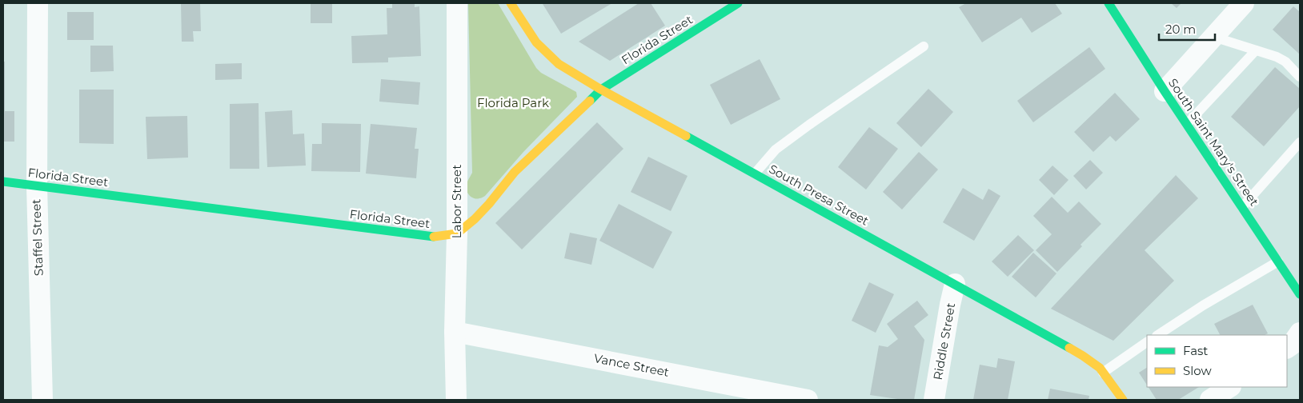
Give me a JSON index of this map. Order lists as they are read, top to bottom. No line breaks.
{"streets":{"main road":["Florida Street","South Saint Mary's Street","South Presa Street"],"street":["Labor Street","Staffel Street","Riddle Street","Vance Street"]},"crossings":[["Florida Street","South Presa Street"],["Florida Street","Labor Street"],["Florida Street","Staffel Street"],["South Presa Street","Riddle Street"],["Labor Street","Vance Street"]],"parks":["Florida Park"],"legend":["Fast","Slow"],"scale_bar":"20 m"}
